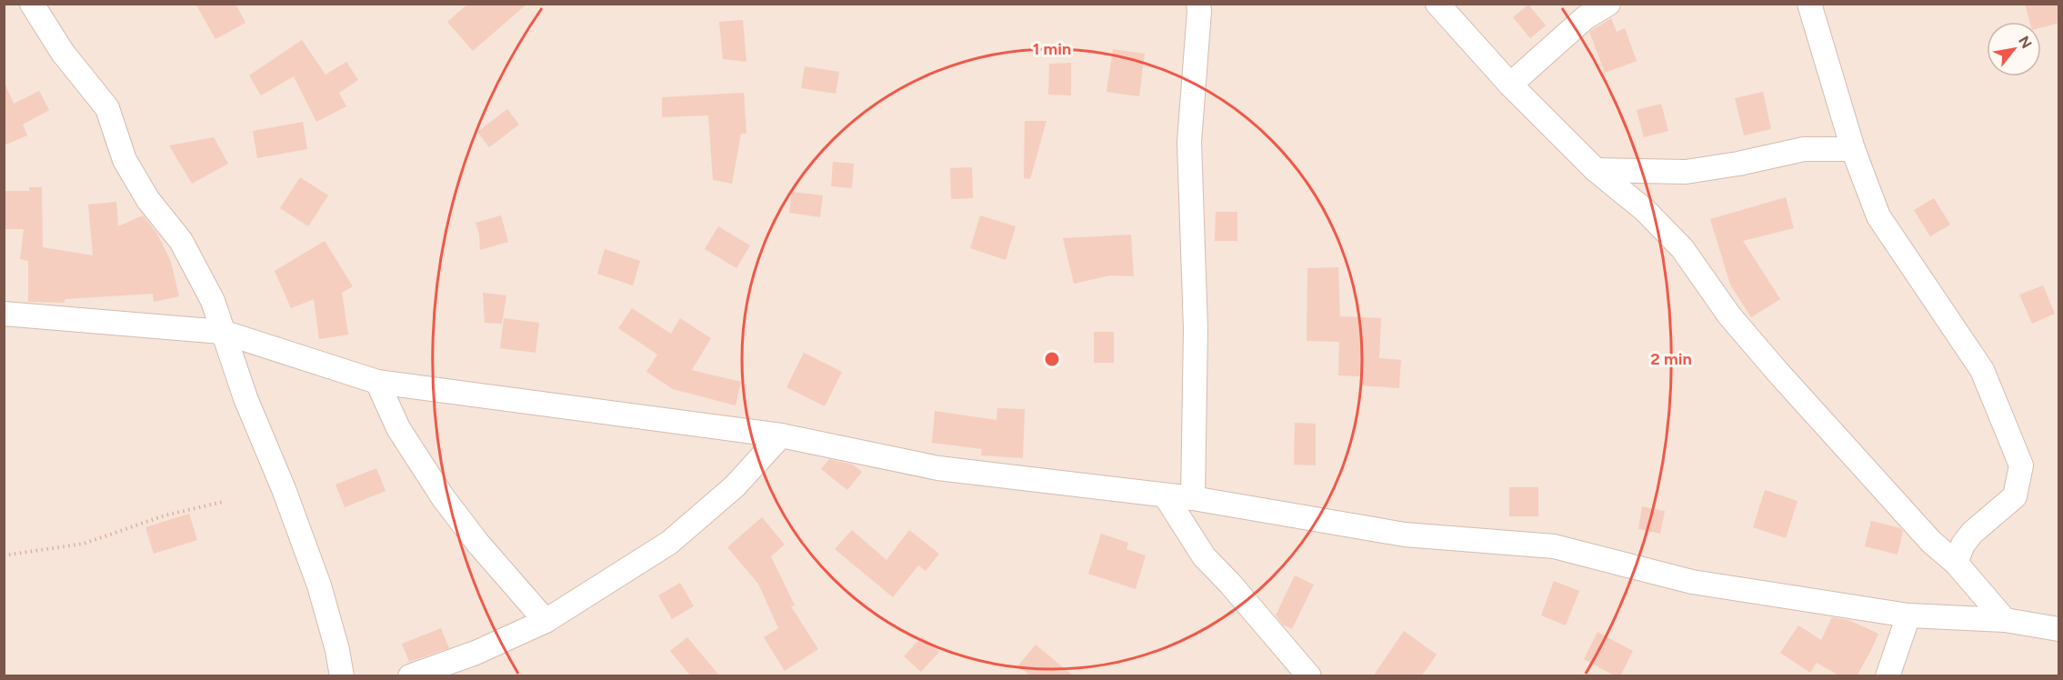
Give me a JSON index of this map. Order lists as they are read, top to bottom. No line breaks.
{"north":"top right","rings":["1 min","2 min"]}
